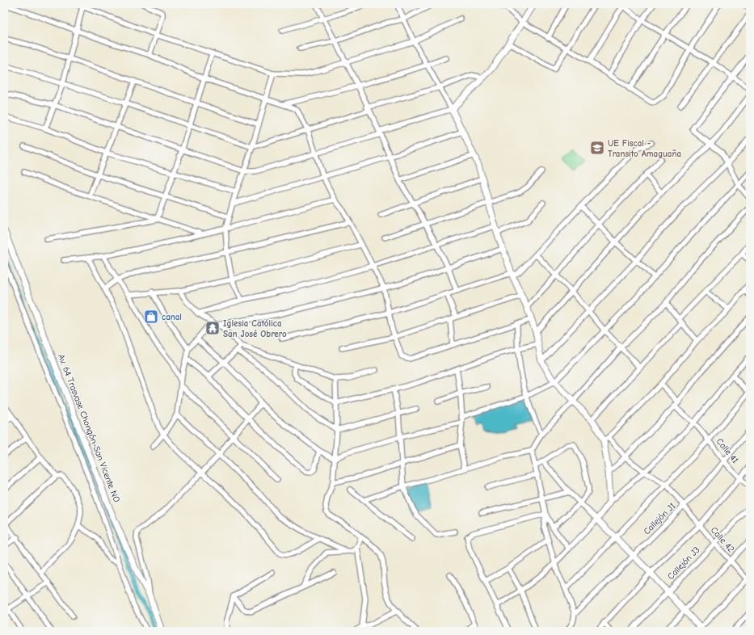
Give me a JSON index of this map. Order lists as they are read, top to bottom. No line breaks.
{"streets":{"street":["Av. 64 Trasvase Chongón-San Vicente NO","Calle 41","Callejón J1","Calle 42","Callejón J3"]},"crossings":[["Calle 41","Callejón J1"],["Callejón J1","Calle 42"],["Calle 42","Callejón J3"]],"places":{"school or university":["UE Fiscal - Transito Amaguaña"],"shop":["canal"],"temple":["Iglesia Católica San José Obrero"]}}
